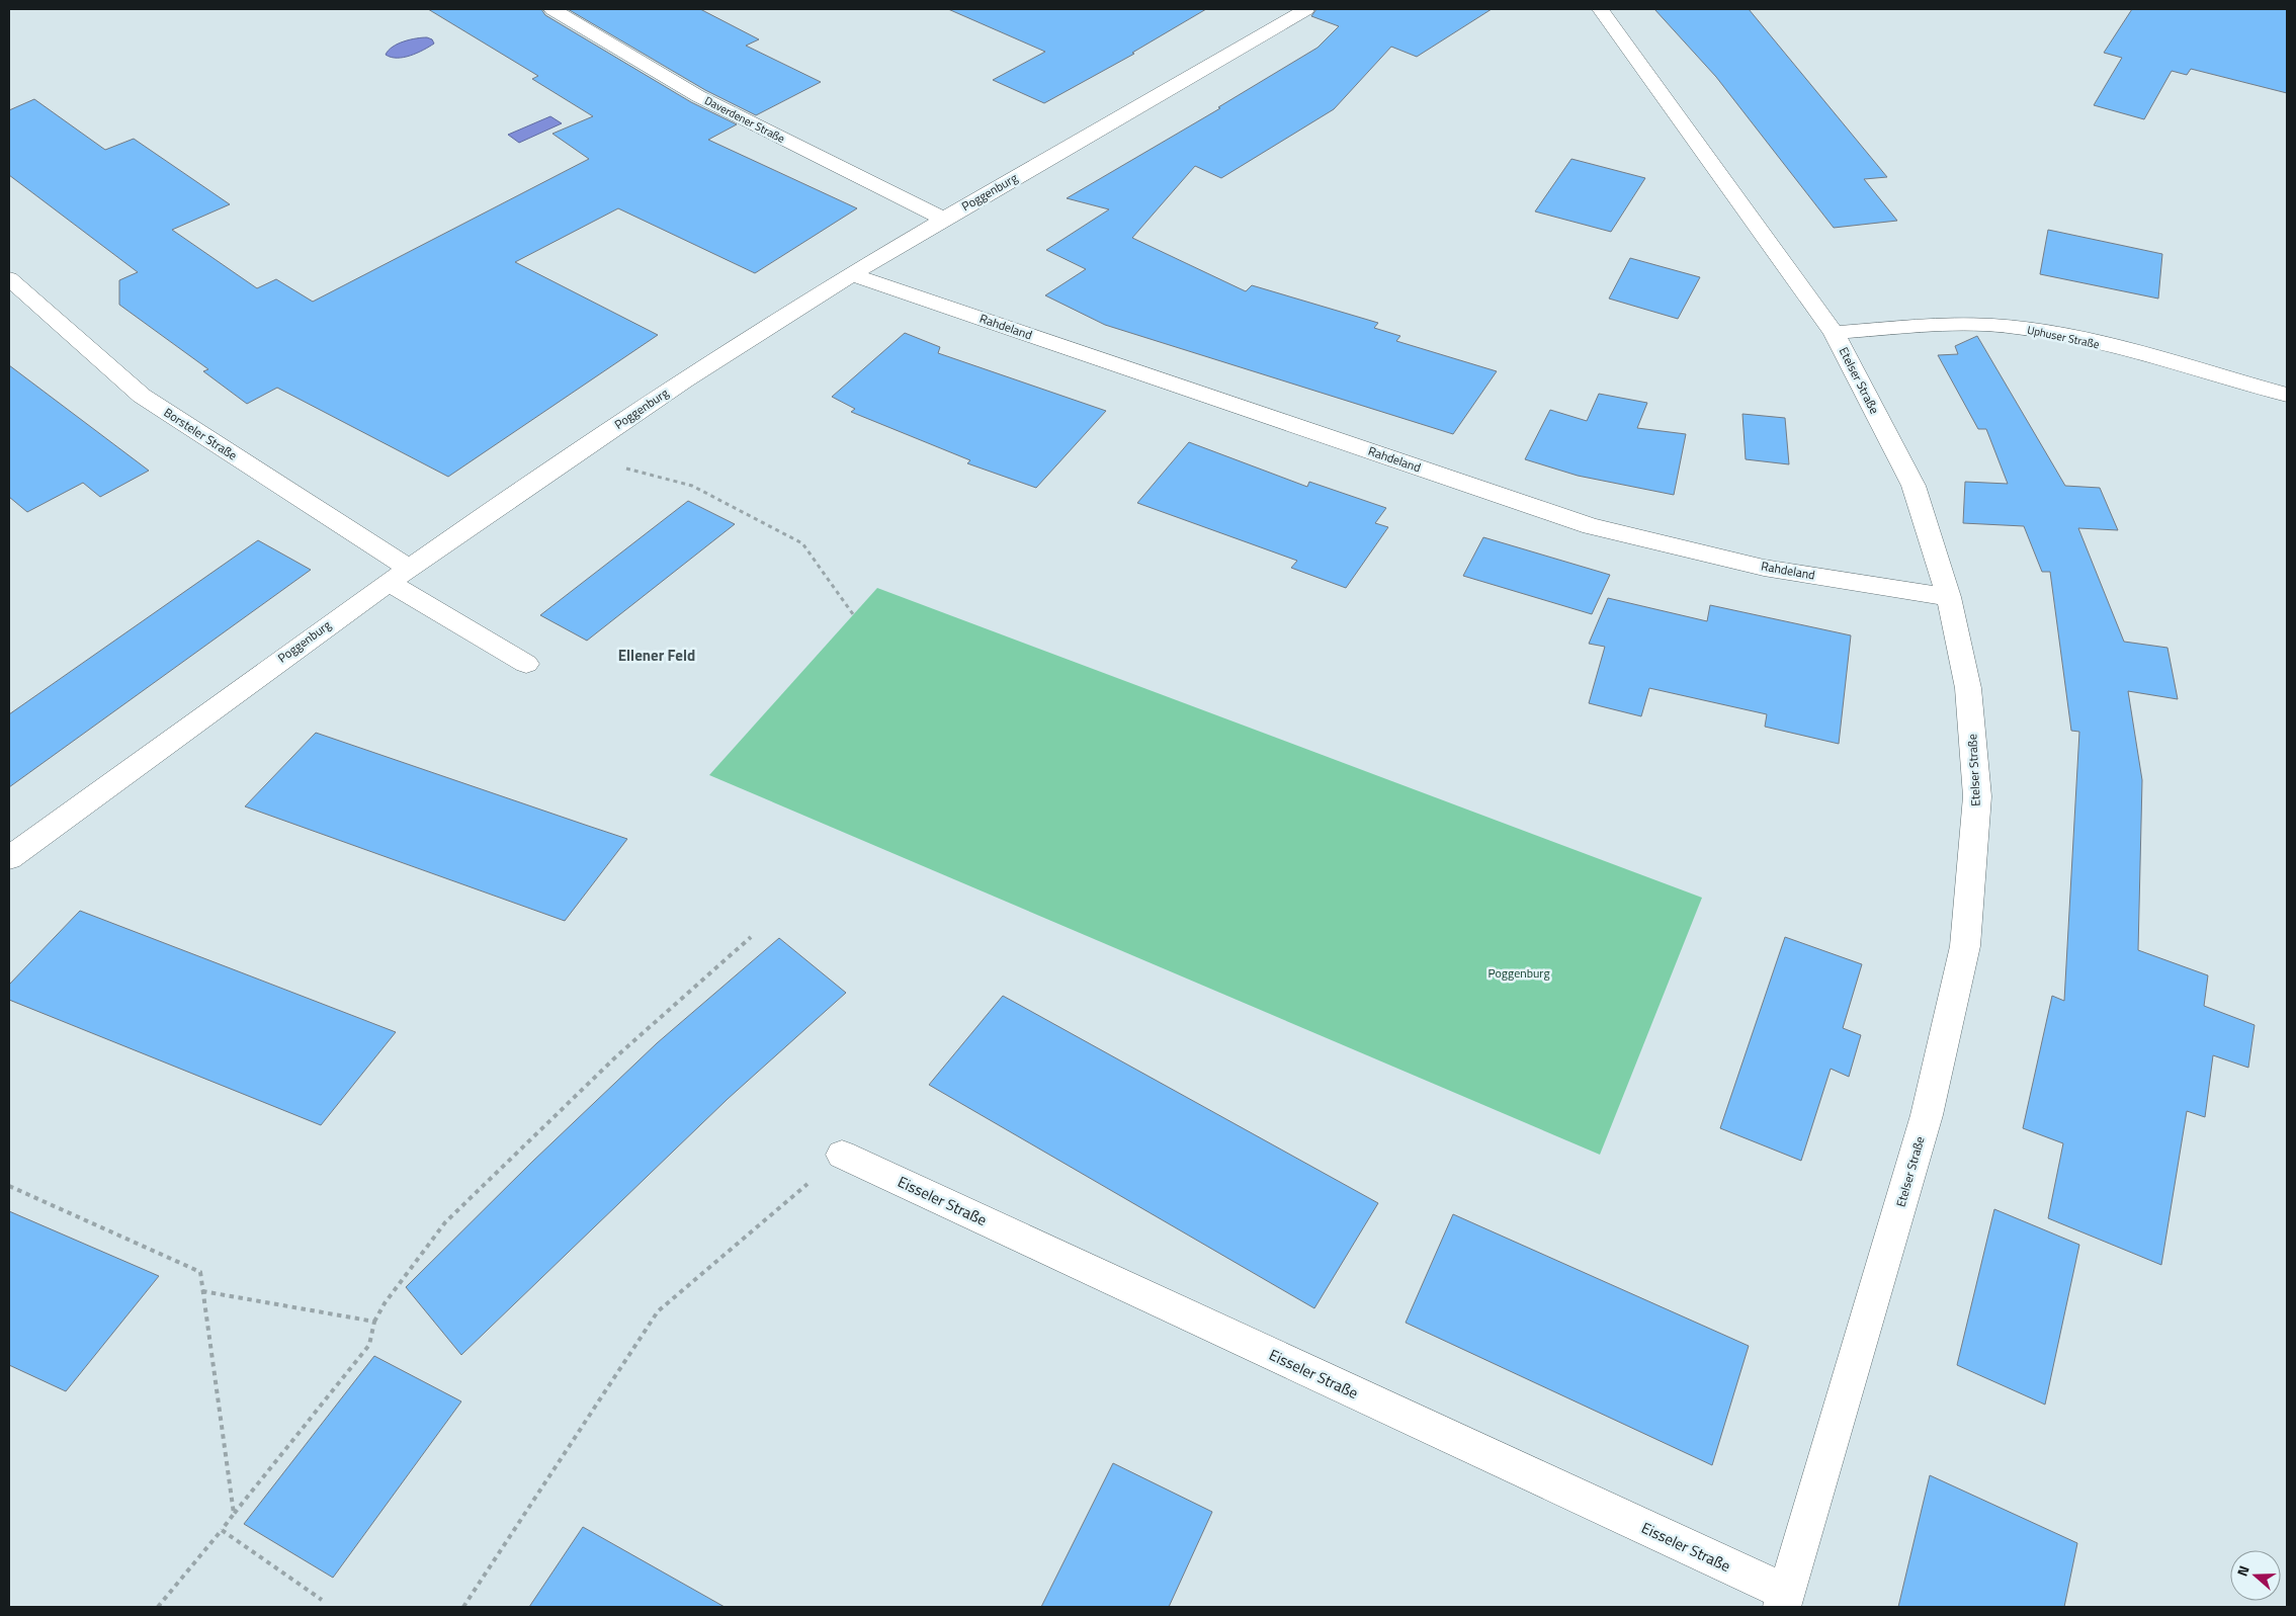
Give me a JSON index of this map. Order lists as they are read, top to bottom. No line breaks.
{"streets":{"street":["Daverdener Straße","Poggenburg","Rahdeland","Uphuser Straße","Etelser Straße","Borsteler Straße","Eisseler Straße"]},"crossings":[["Daverdener Straße","Poggenburg"],["Poggenburg","Rahdeland"],["Poggenburg","Borsteler Straße"],["Rahdeland","Etelser Straße"],["Uphuser Straße","Etelser Straße"],["Etelser Straße","Eisseler Straße"]],"districts":["Ellener Feld"],"parks":["Poggenburg"],"north":"left"}
